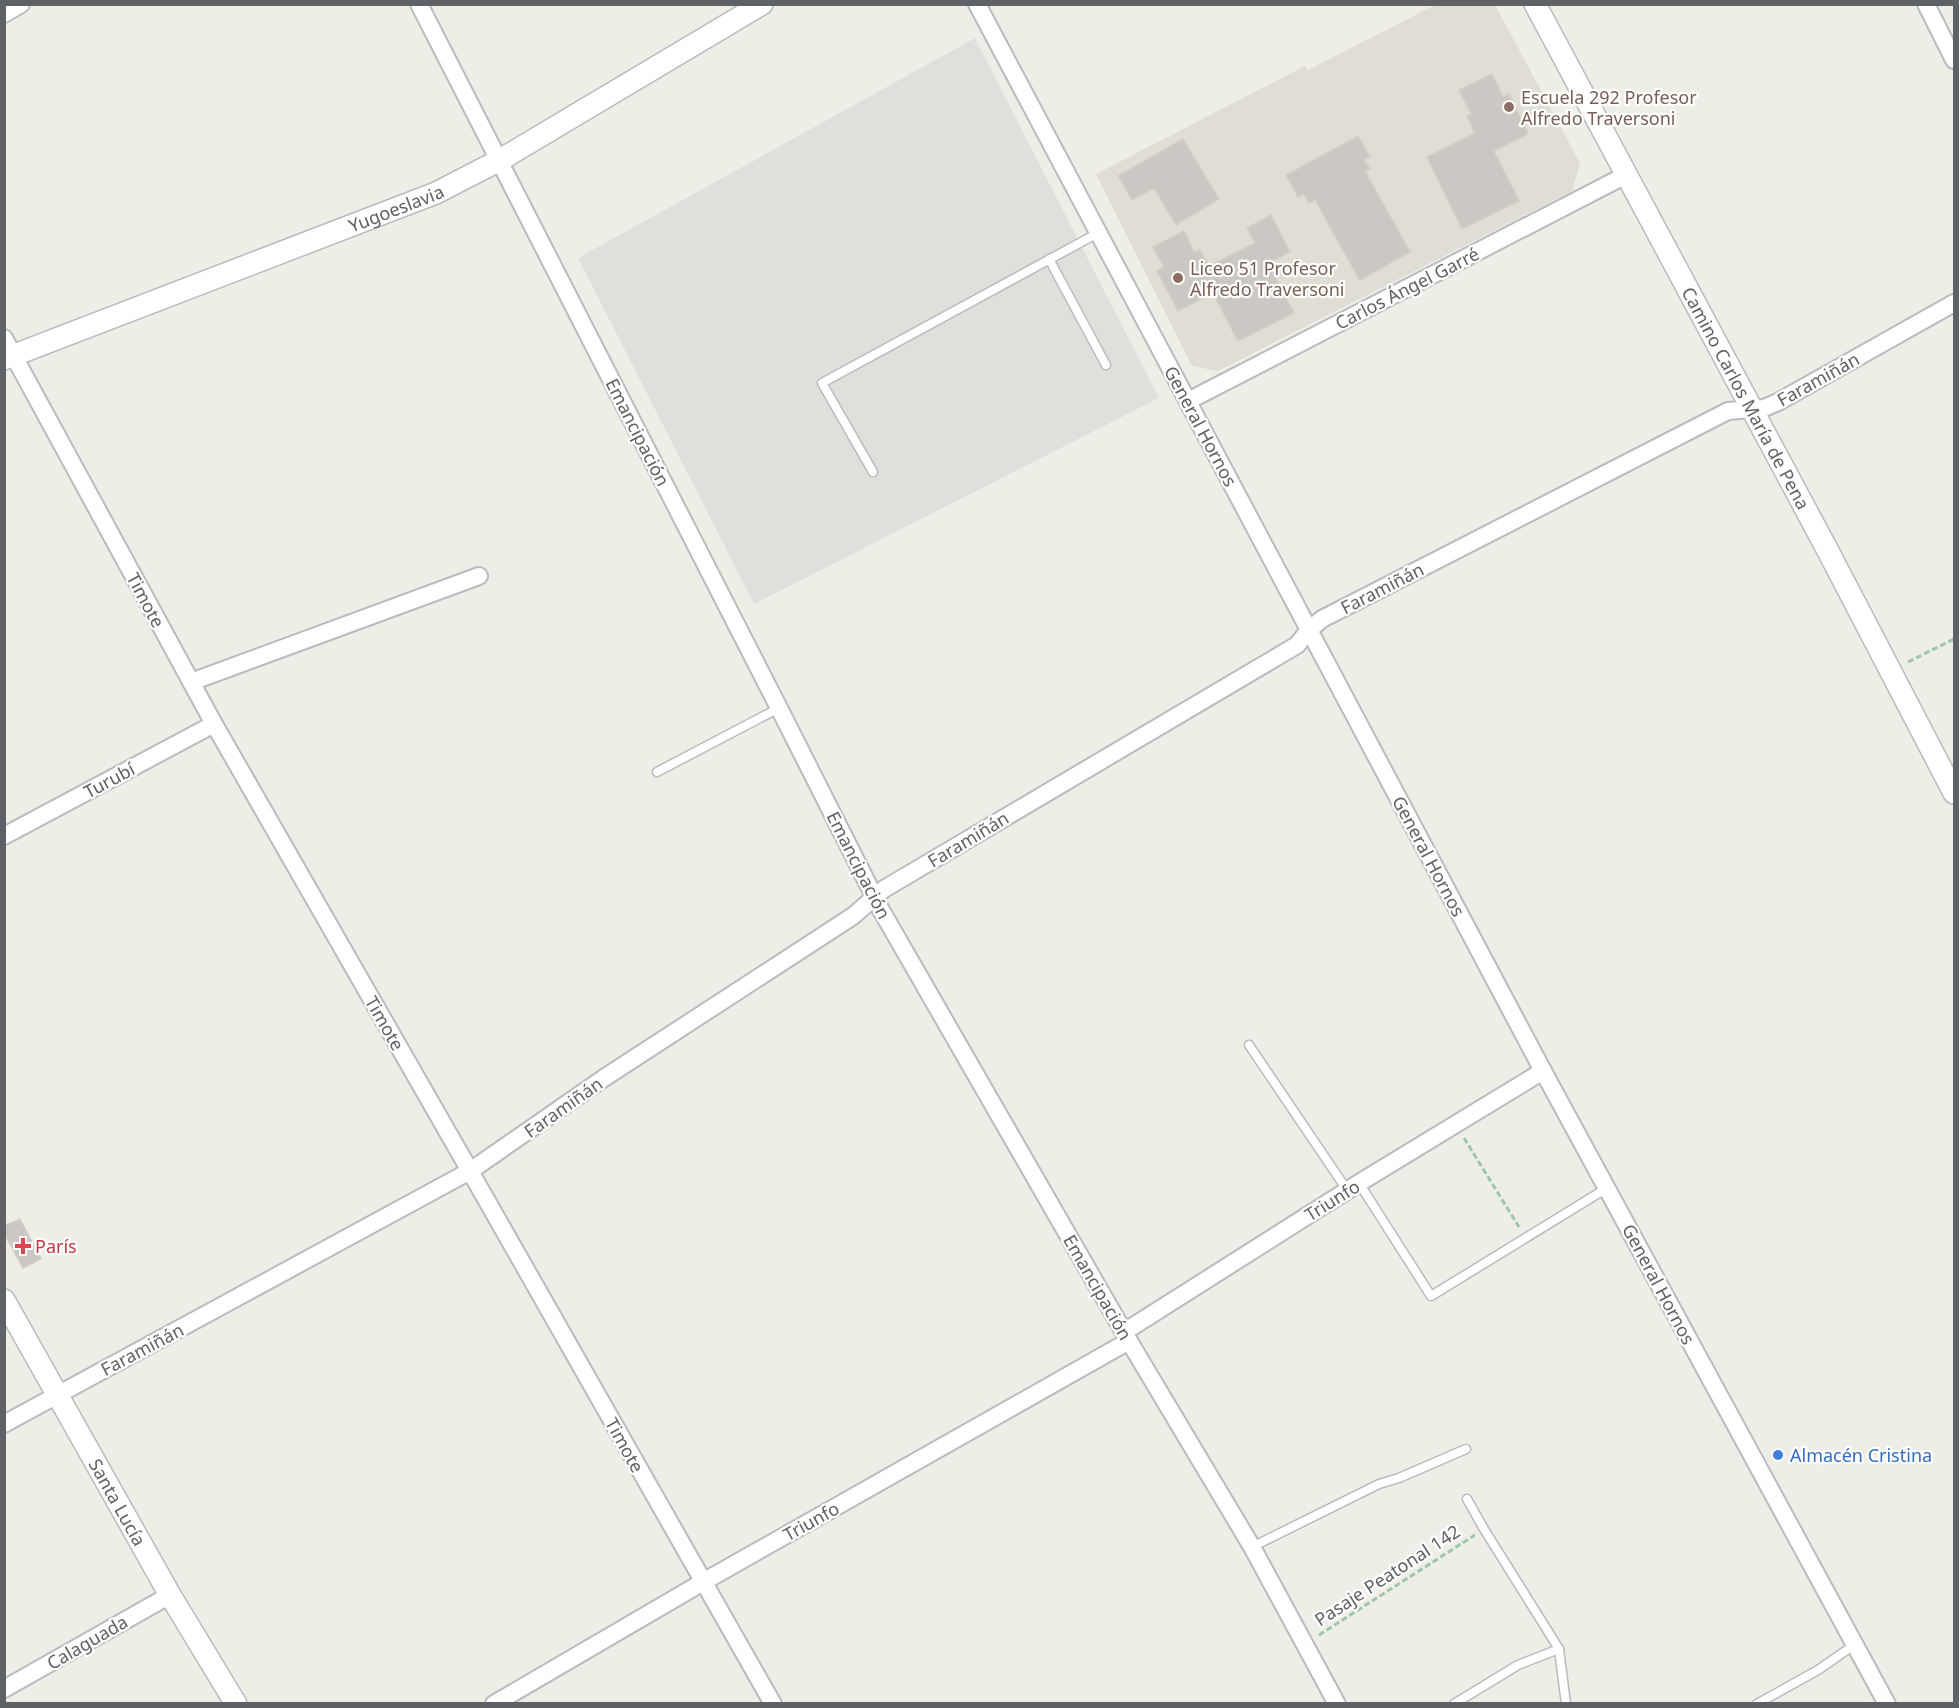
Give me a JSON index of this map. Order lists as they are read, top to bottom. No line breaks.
{"streets":{"street":["Yugoeslavia","Carlos Ángel Garré","Faramiñán","Camino Carlos María de Pena","General Hornos","Emancipación","Timote","Turubí","Triunfo","Santa Lucía","Calaguada"],"path":["Pasaje Peatonal 142"]},"crossings":[["Yugoeslavia","Emancipación"],["Yugoeslavia","Timote"],["Carlos Ángel Garré","Camino Carlos María de Pena"],["Carlos Ángel Garré","General Hornos"],["Faramiñán","Camino Carlos María de Pena"],["Faramiñán","General Hornos"],["Faramiñán","Emancipación"],["Faramiñán","Timote"],["Faramiñán","Santa Lucía"],["General Hornos","Triunfo"],["Emancipación","Triunfo"],["Emancipación","Pasaje Peatonal 142"],["Timote","Turubí"],["Timote","Triunfo"],["Santa Lucía","Calaguada"]],"places":{"other":["Escuela 292 Profesor Alfredo Traversoni","Liceo 51 Profesor Alfredo Traversoni","Almacén Cristina"],"health":["París"]}}
